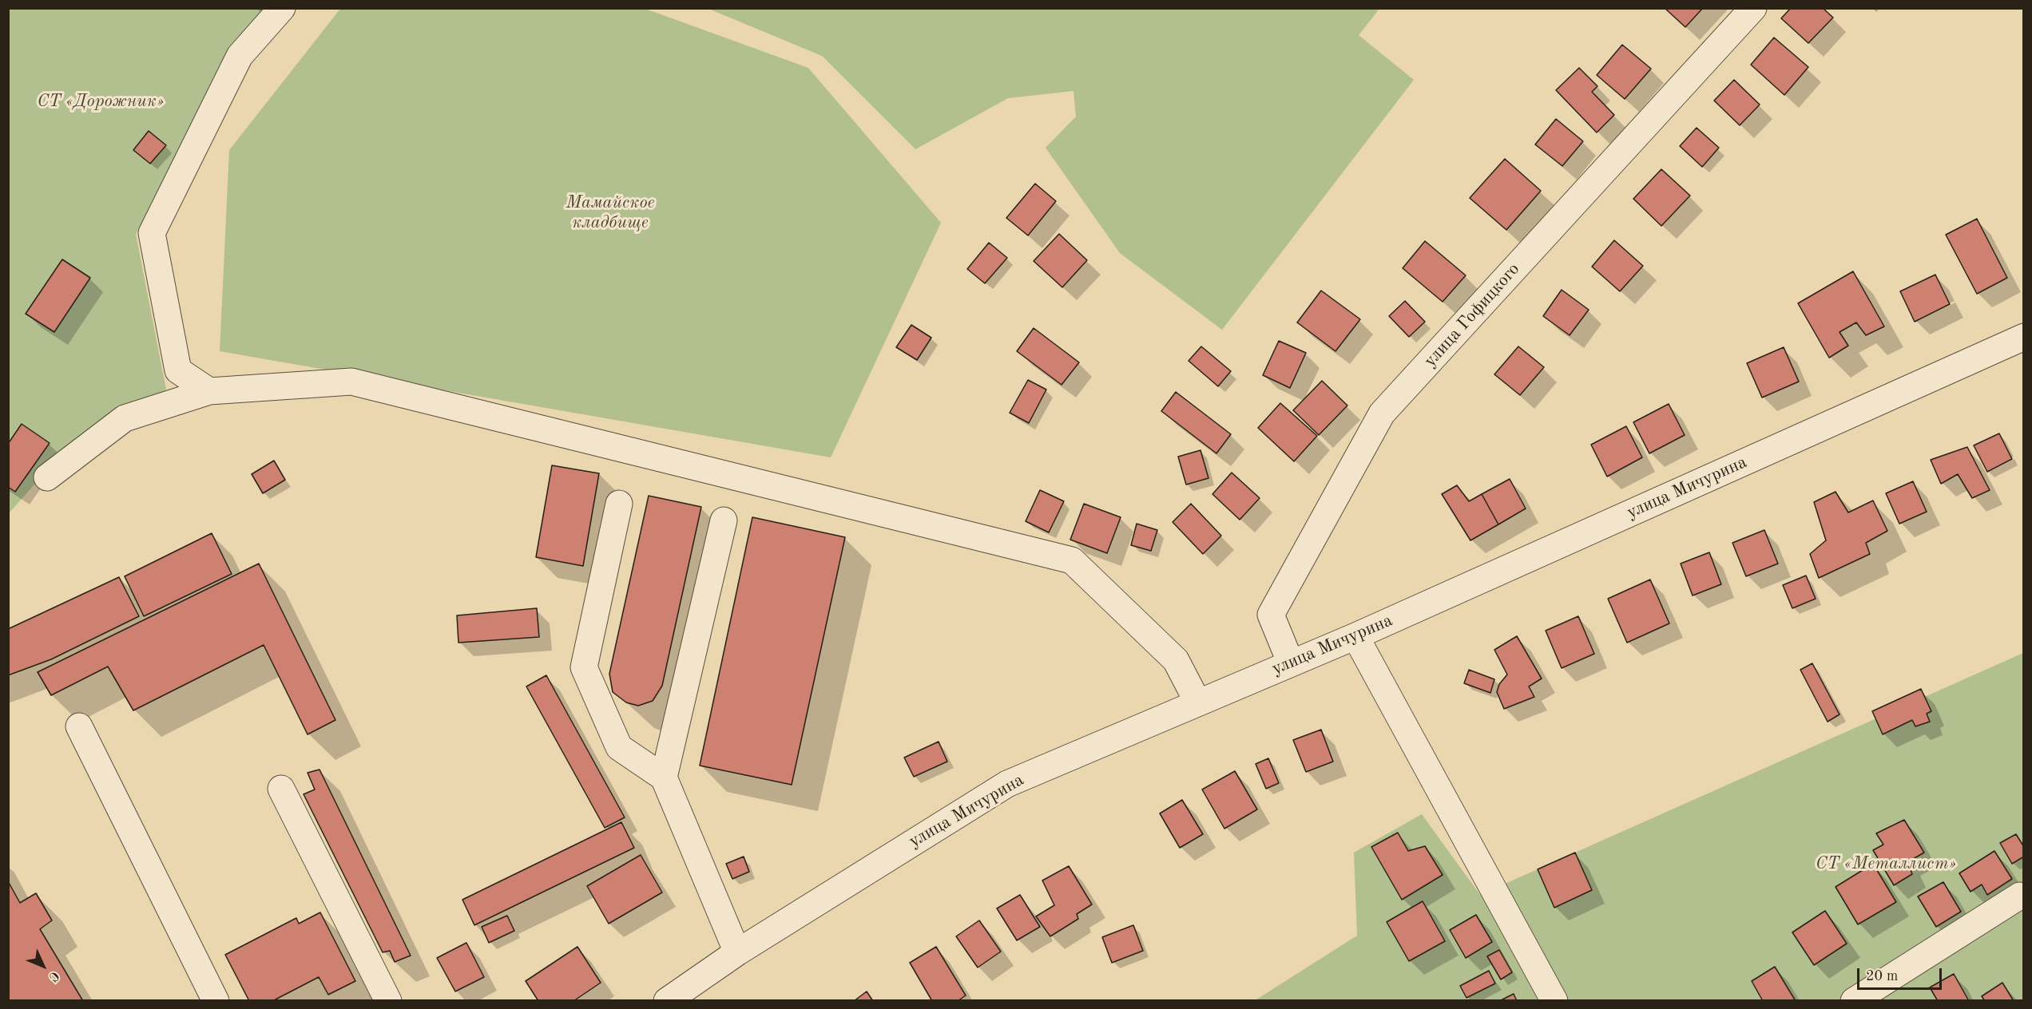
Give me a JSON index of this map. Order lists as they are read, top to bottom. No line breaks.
{"streets":{"street":["улица Гофицкого","улица Мичурина"]},"crossings":[["улица Гофицкого","улица Мичурина"]],"parks":["СТ «Дорожник»","Мамайское кладбище","СТ «Металлист»"],"scale_bar":"20 m","north":"bottom right"}
